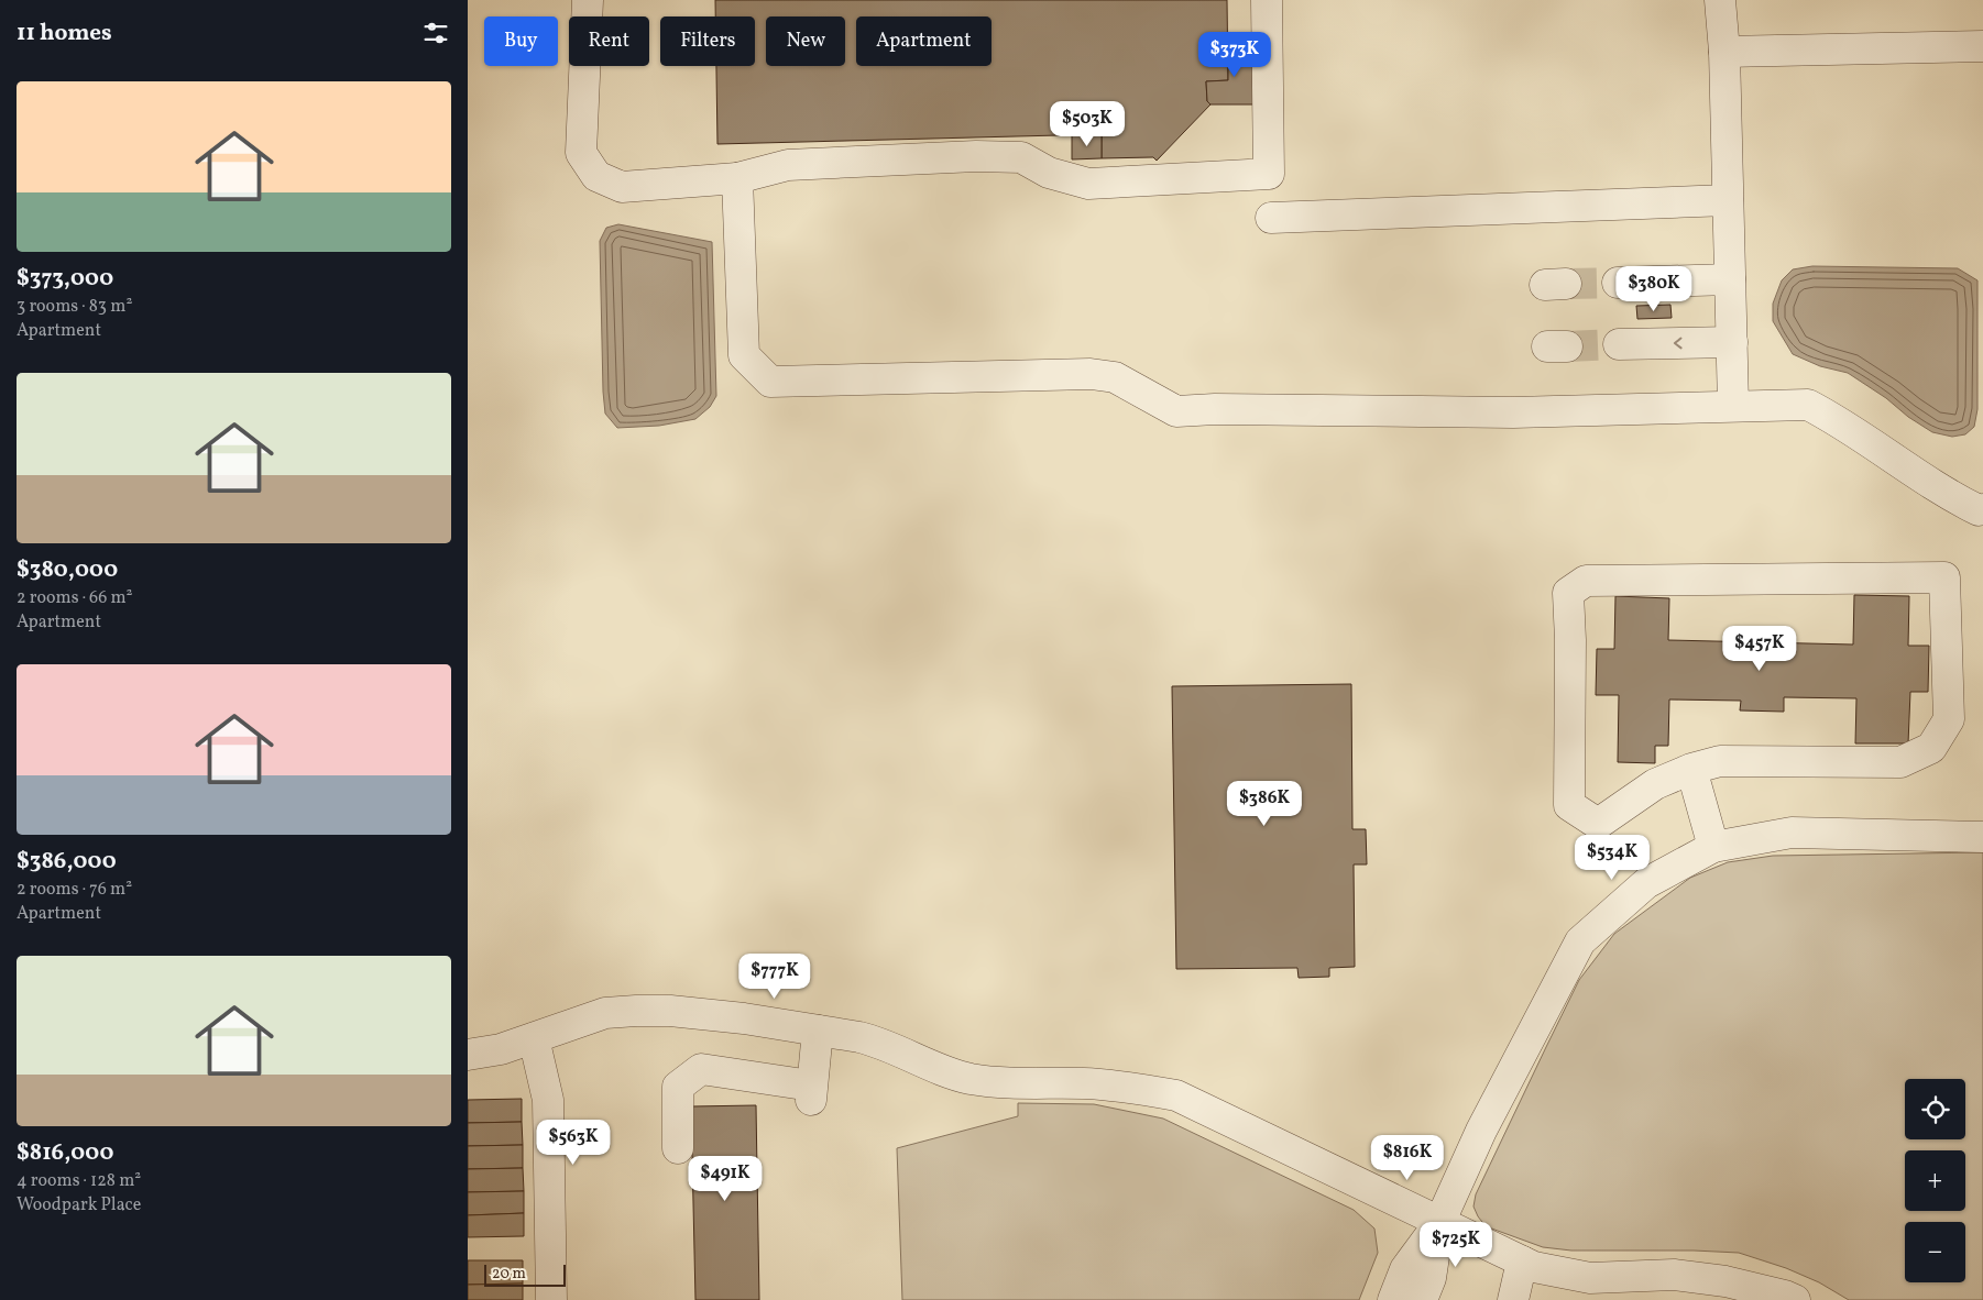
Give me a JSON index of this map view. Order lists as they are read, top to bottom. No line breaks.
{"scale_bar":"20 m","page":{"heading":"11 homes","chip":["Buy","Rent","Filters","New","Apartment"],"price":["$373K","$503K","$380K","$457K","$386K","$534K","$777K","$563K","$816K","$491K","$725K"],"list":[{"name":"$373,000","note":"3 rooms · 83 m² · Apartment"},{"name":"$380,000","note":"2 rooms · 66 m² · Apartment"},{"name":"$386,000","note":"2 rooms · 76 m² · Apartment"},{"name":"$816,000","note":"4 rooms · 128 m² · Woodpark Place"}],"map_buttons":["+","−"],"scale":"20 m"}}
